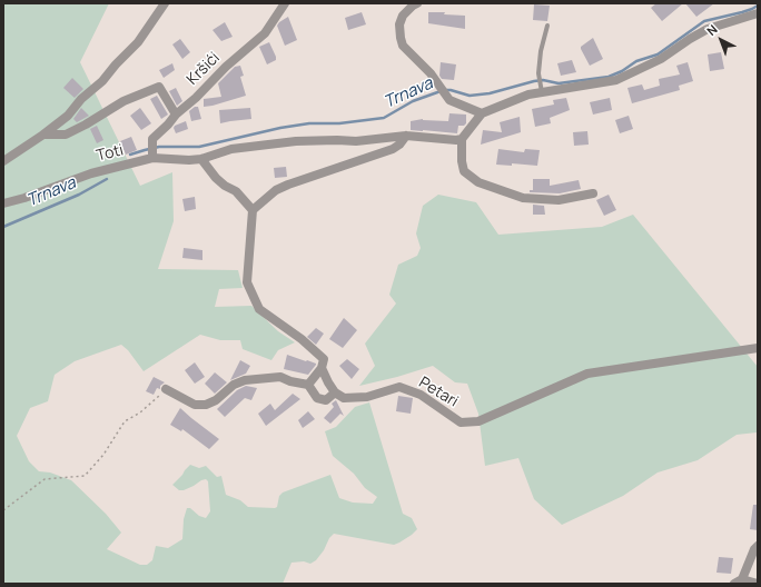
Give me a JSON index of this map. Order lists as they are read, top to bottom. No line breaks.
{"streets":{"street":["Kršići","Toti","Petari"]},"crossings":[["Kršići","Toti"]],"water":["Trnava"],"north":"top left"}
